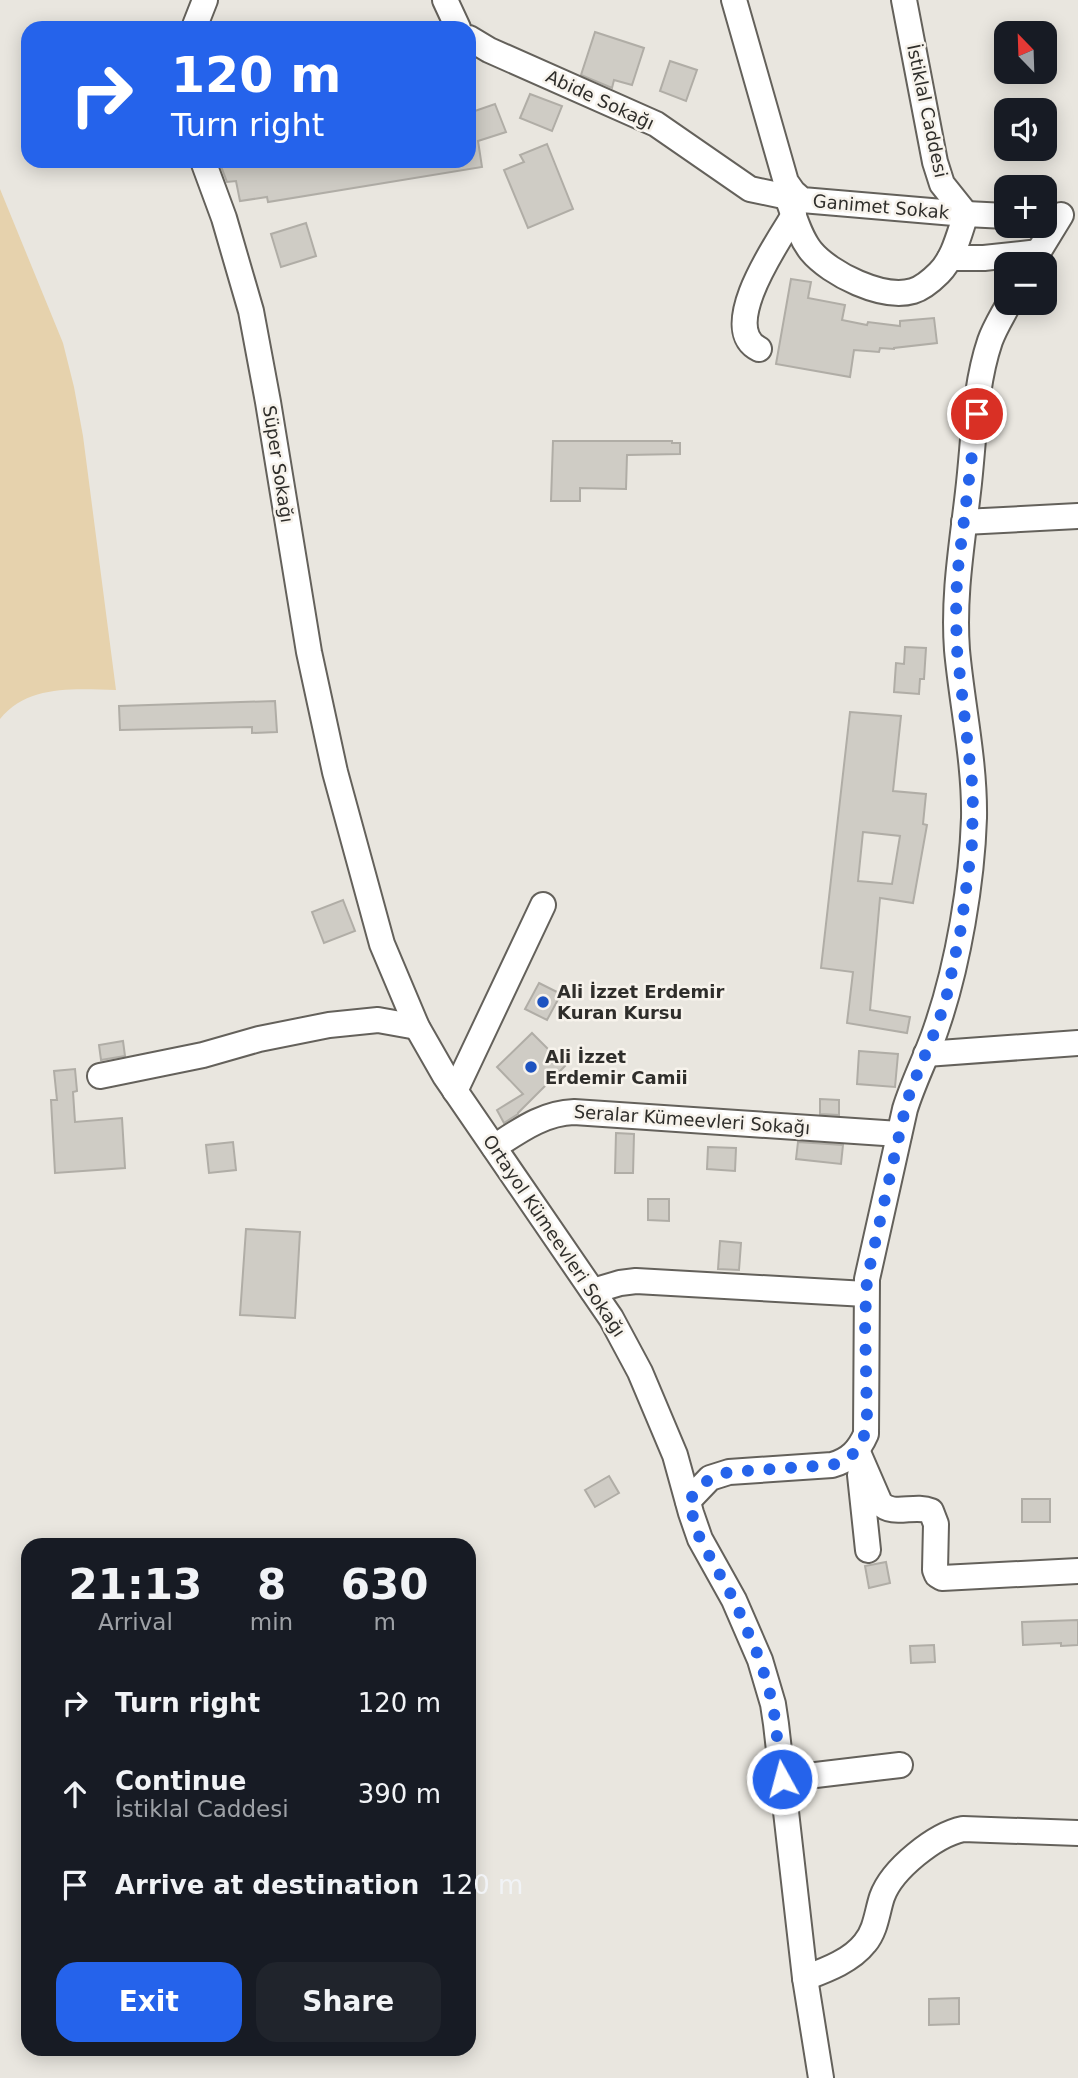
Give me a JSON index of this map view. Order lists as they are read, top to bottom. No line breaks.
{"streets":{"street":["Abide Sokağı","İstiklal Caddesi","Ganimet Sokak","Süper Sokağı","Seralar Kümeevleri Sokağı","Ortayol Kümeevleri Sokağı"]},"crossings":[["Abide Sokağı","Ganimet Sokak"],["İstiklal Caddesi","Ganimet Sokak"],["Süper Sokağı","Ortayol Kümeevleri Sokağı"],["Seralar Kümeevleri Sokağı","Ortayol Kümeevleri Sokağı"]],"places":["Ali İzzet Erdemir Kuran Kursu","Ali İzzet Erdemir Camii"],"north":"top left","page":{"map_buttons":["+","−"],"turn":["120 m","Turn right"],"eta":["21:13","Arrival","8","min","630","m"],"list":[{"name":"Turn right","value":"120 m"},{"name":"Continue","note":"İstiklal Caddesi","value":"390 m"},{"name":"Arrive at destination","value":"120 m"}],"buttons":["Exit","Share"]}}
